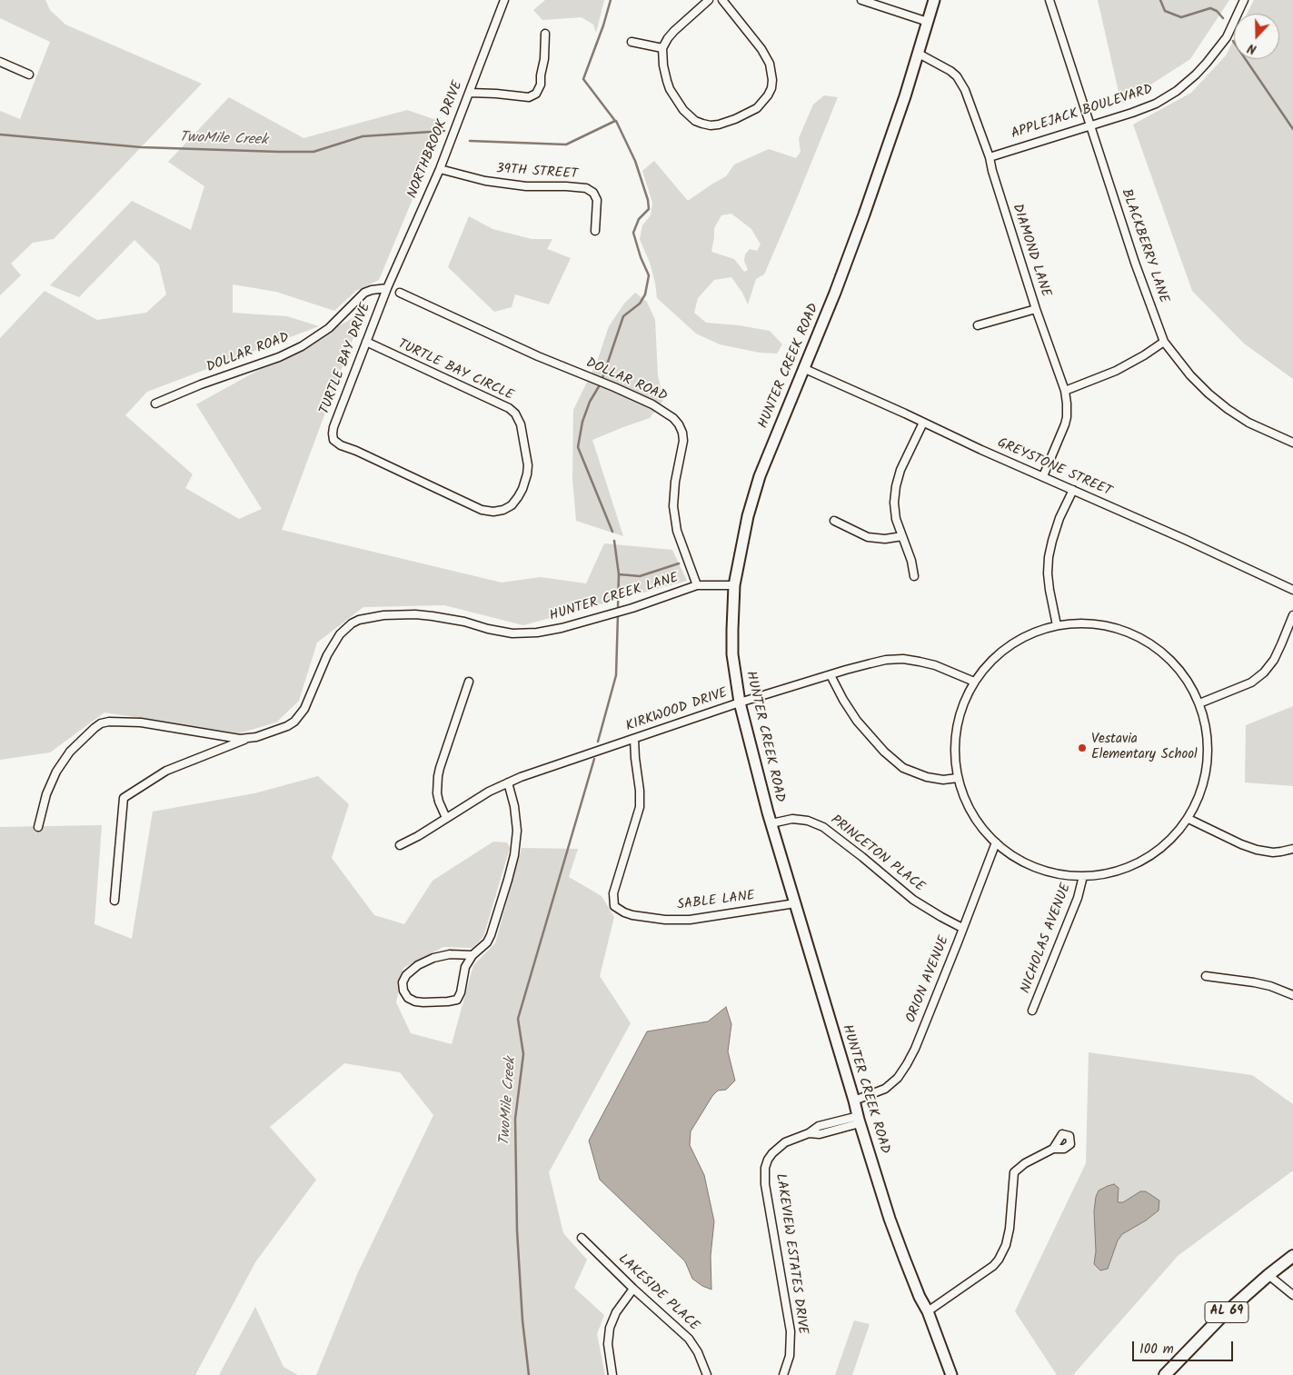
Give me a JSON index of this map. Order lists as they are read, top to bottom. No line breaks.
{"streets":{"main road":["HUNTER CREEK ROAD","AL 69"],"street":["APPLEJACK BOULEVARD","NORTHBROOK DRIVE","39TH STREET","BLACKBERRY LANE","DIAMOND LANE","DOLLAR ROAD","TURTLE BAY DRIVE","TURTLE BAY CIRCLE","GREYSTONE STREET","HUNTER CREEK LANE","KIRKWOOD DRIVE","PRINCETON PLACE","SABLE LANE","NICHOLAS AVENUE","ORION AVENUE","LAKEVIEW ESTATES DRIVE","LAKESIDE PLACE"]},"crossings":[["APPLEJACK BOULEVARD","BLACKBERRY LANE"],["APPLEJACK BOULEVARD","DIAMOND LANE"],["NORTHBROOK DRIVE","39TH STREET"],["NORTHBROOK DRIVE","DOLLAR ROAD"],["NORTHBROOK DRIVE","TURTLE BAY DRIVE"],["DIAMOND LANE","HUNTER CREEK ROAD"],["DIAMOND LANE","GREYSTONE STREET"],["DOLLAR ROAD","TURTLE BAY DRIVE"],["DOLLAR ROAD","HUNTER CREEK LANE"],["TURTLE BAY DRIVE","TURTLE BAY CIRCLE"],["HUNTER CREEK ROAD","GREYSTONE STREET"],["HUNTER CREEK ROAD","KIRKWOOD DRIVE"],["HUNTER CREEK ROAD","PRINCETON PLACE"],["HUNTER CREEK ROAD","SABLE LANE"],["HUNTER CREEK ROAD","ORION AVENUE"],["HUNTER CREEK ROAD","LAKEVIEW ESTATES DRIVE"],["KIRKWOOD DRIVE","SABLE LANE"],["PRINCETON PLACE","ORION AVENUE"]],"water":["TwoMile Creek"],"places":["Vestavia Elementary School"],"scale_bar":"100 m","north":"bottom"}
